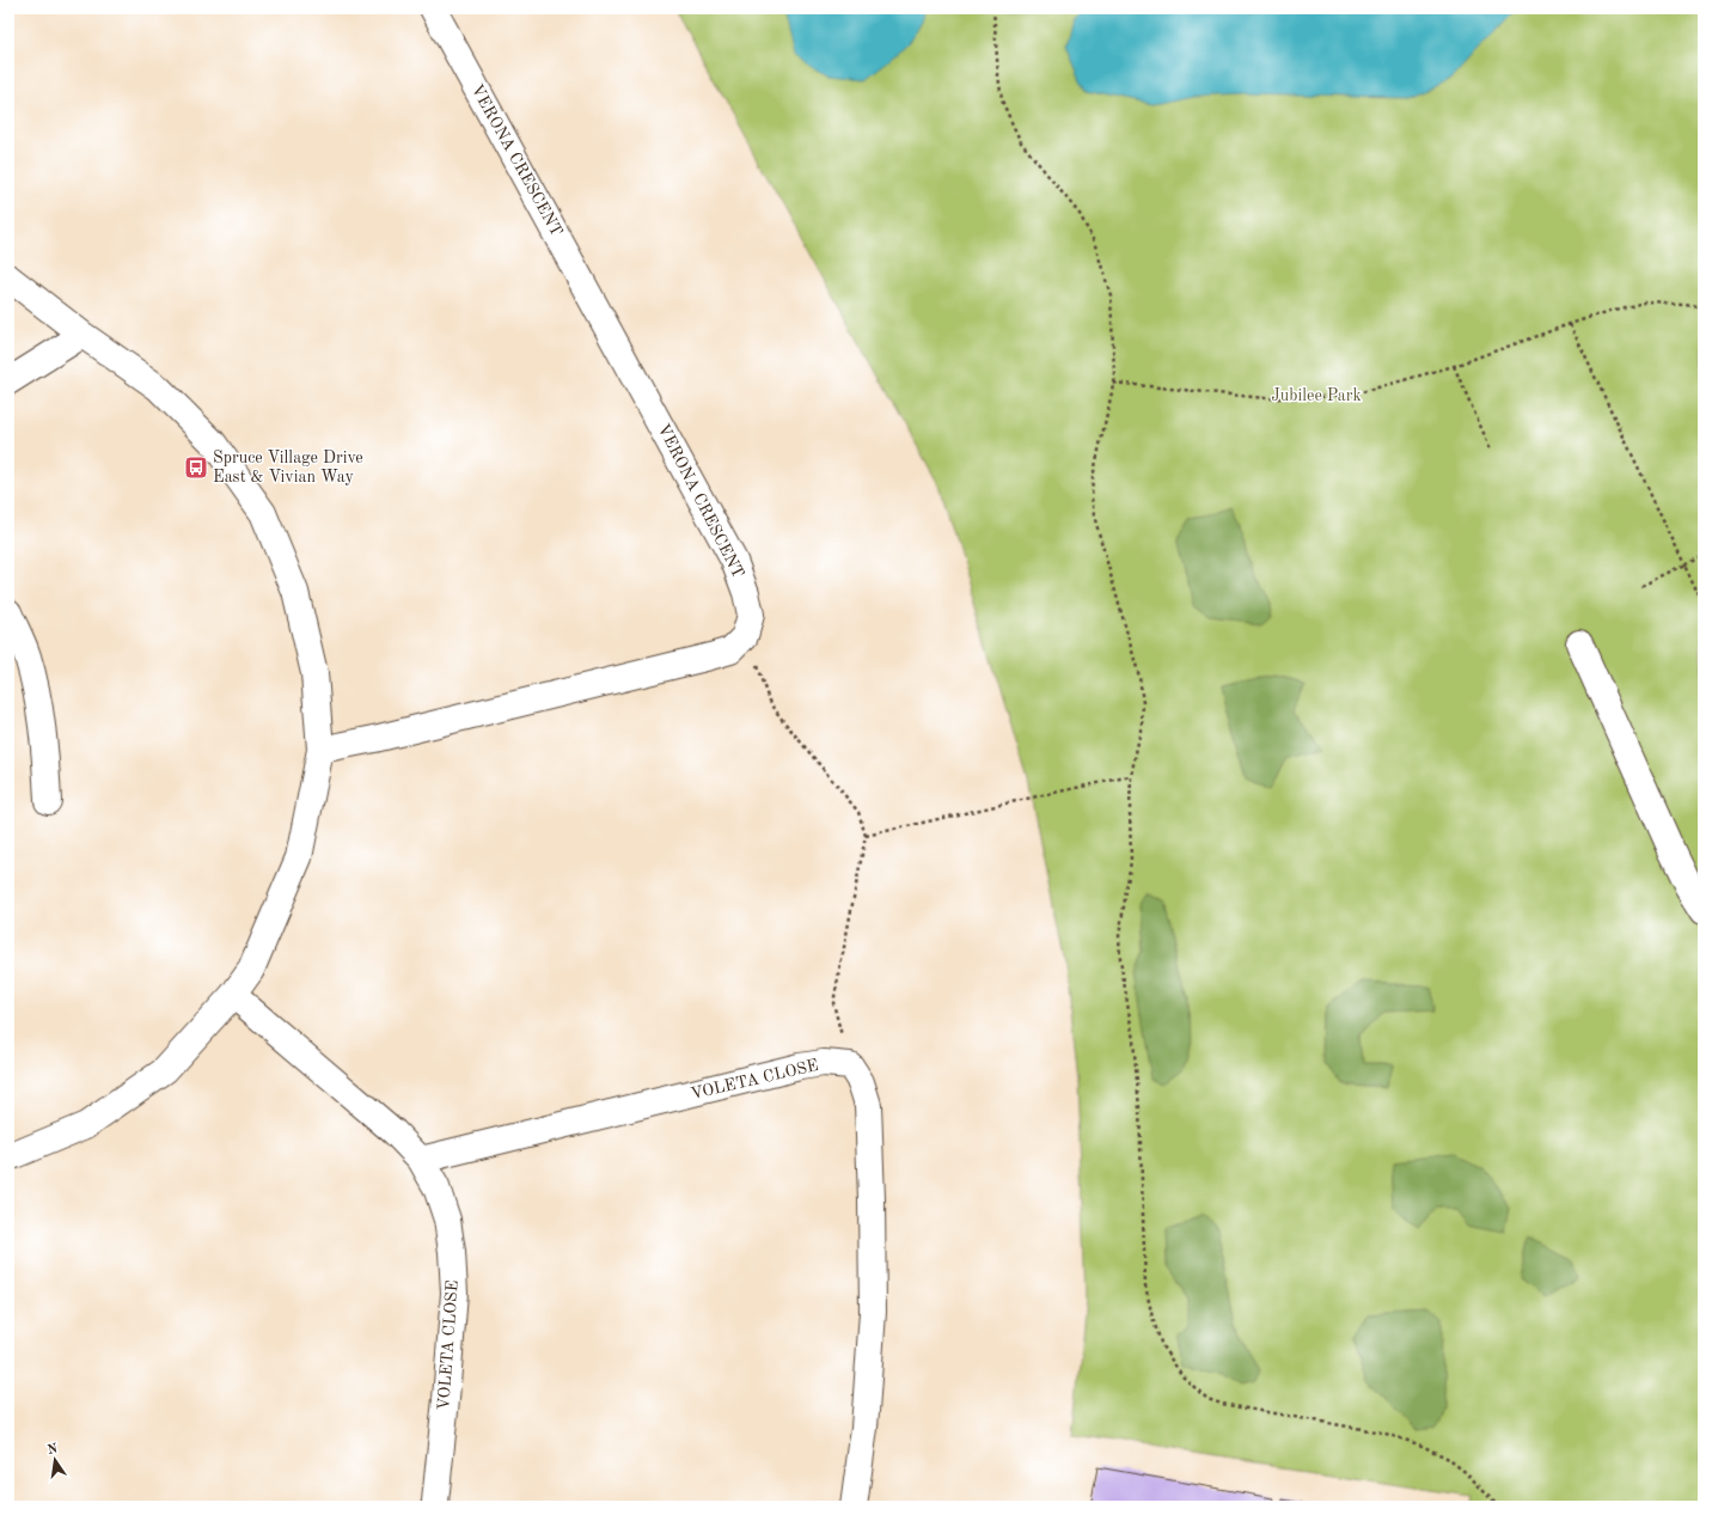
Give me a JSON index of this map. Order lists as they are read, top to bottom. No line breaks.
{"streets":{"street":["VERONA CRESCENT","VOLETA CLOSE"]},"parks":["Jubilee Park"],"places":{"bus stop":["Spruce Village Drive East & Vivian Way"]},"north":"top"}
